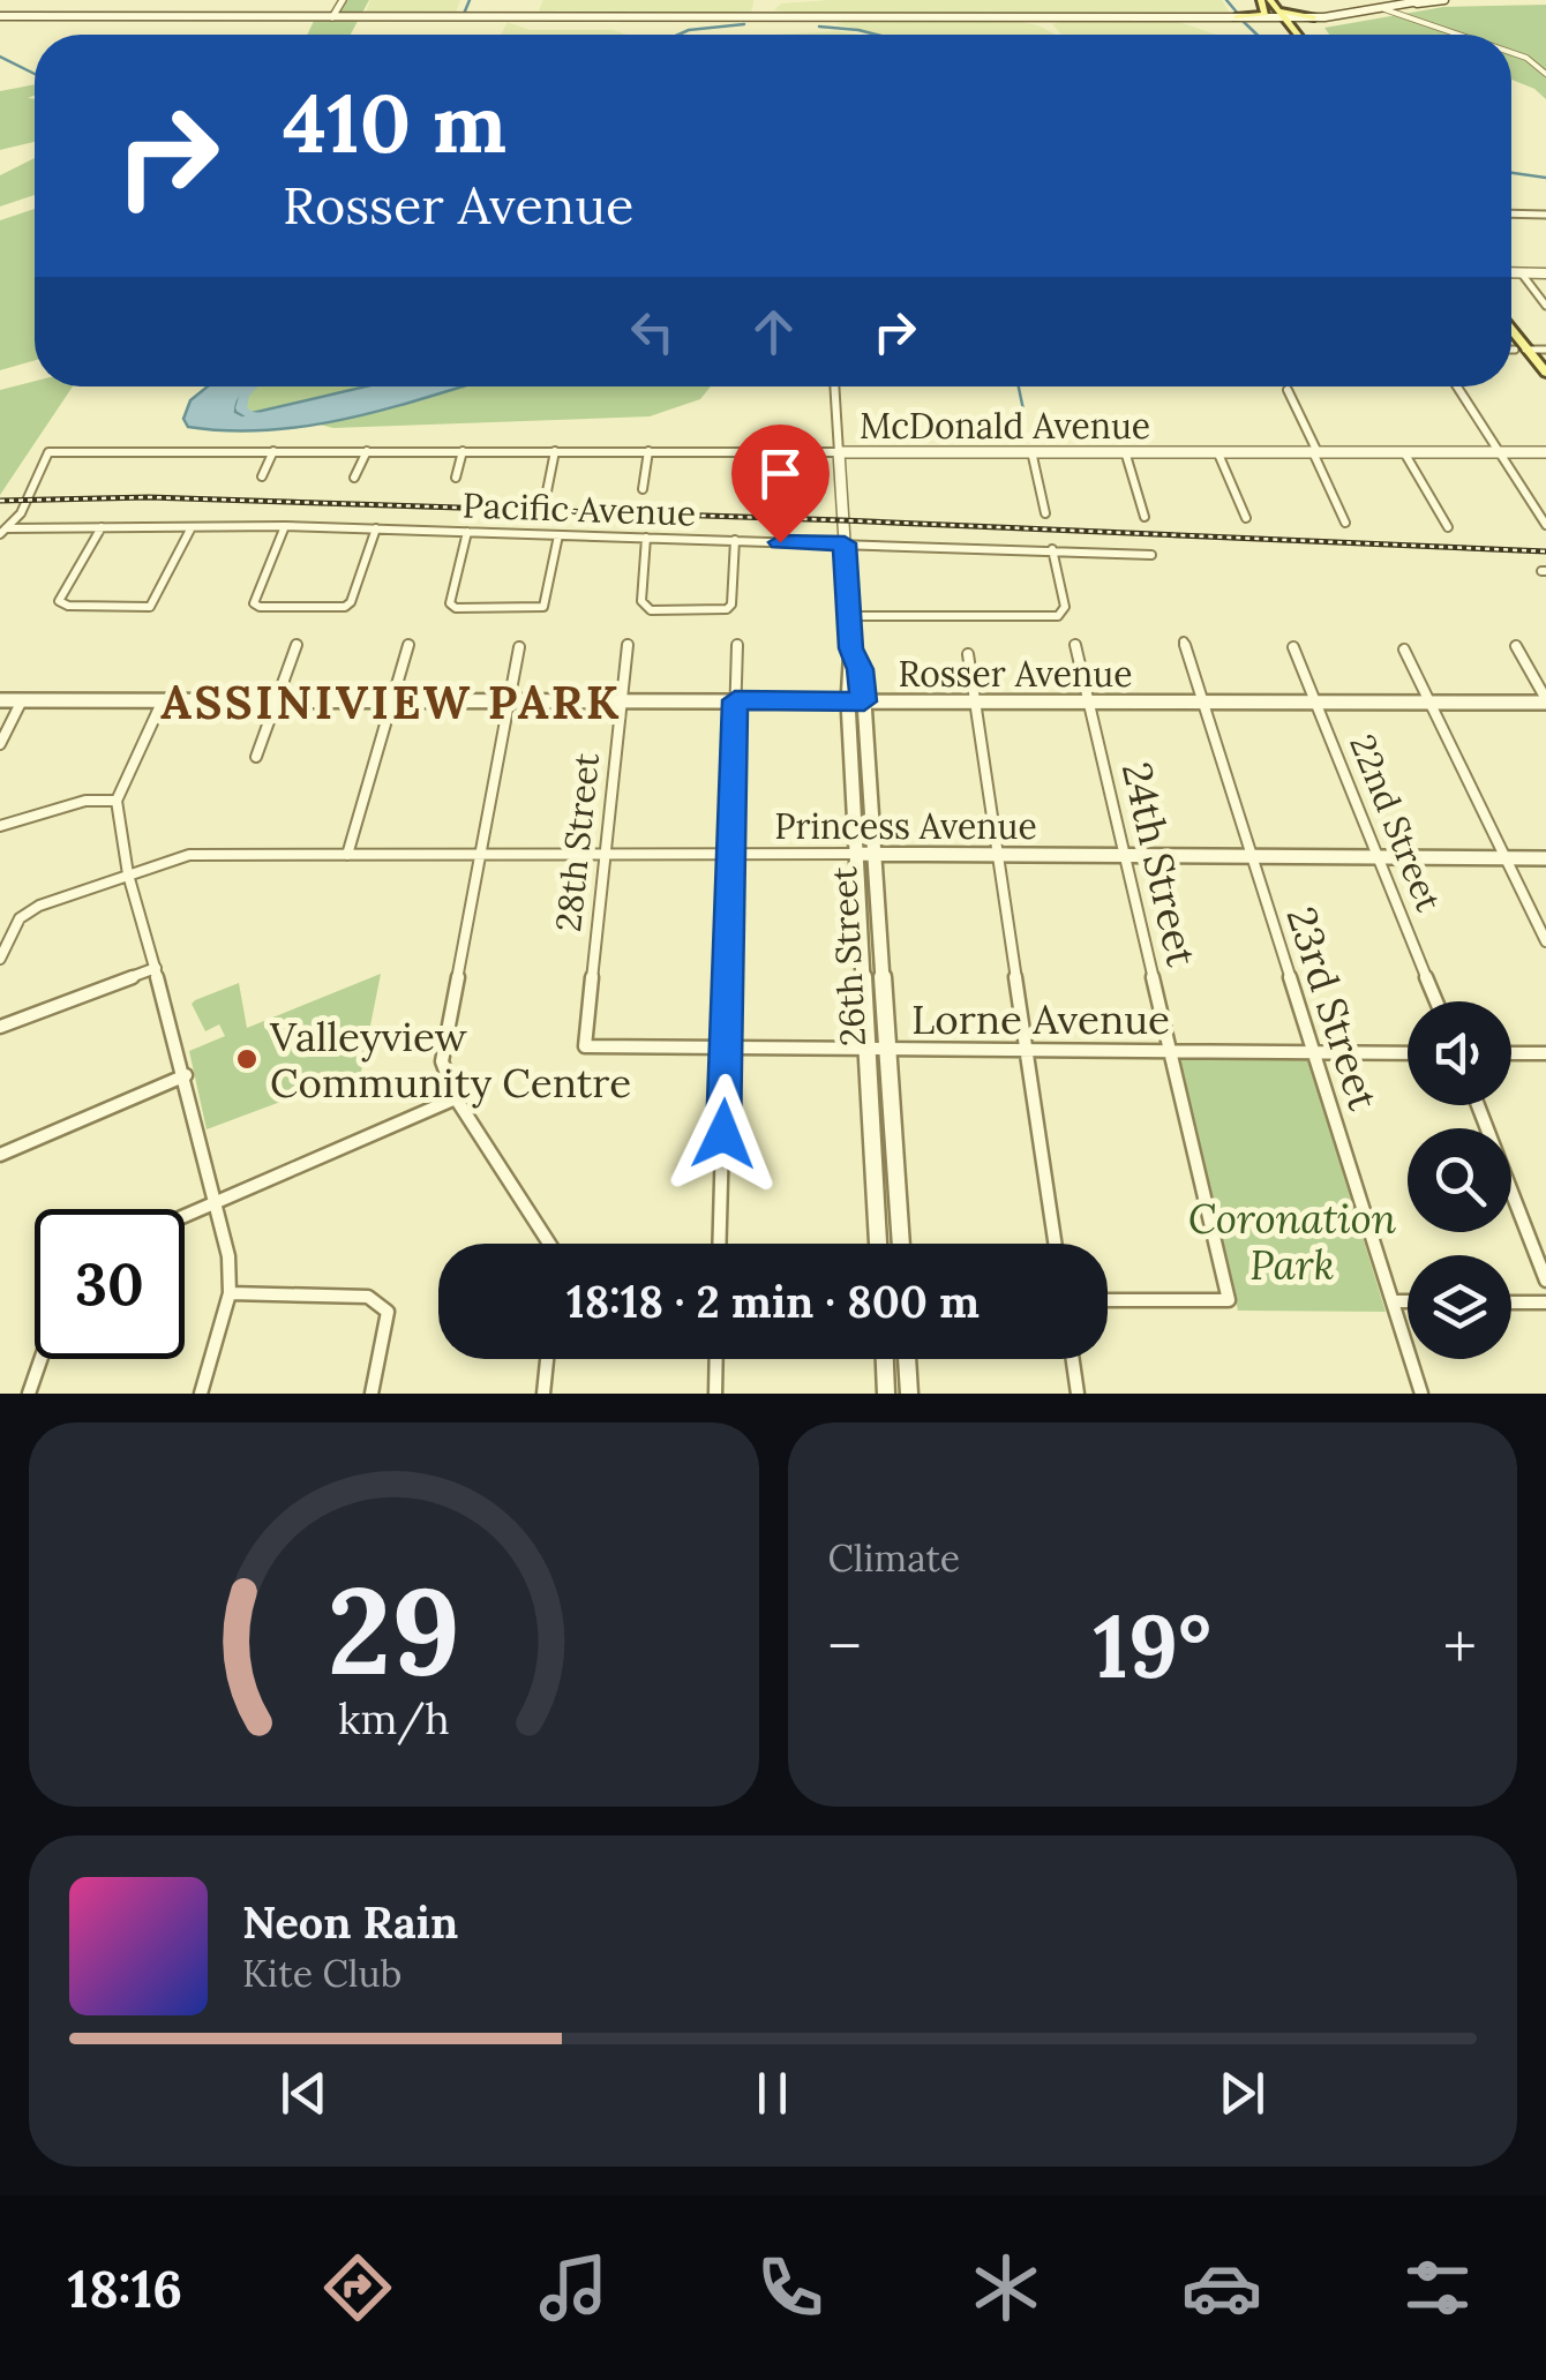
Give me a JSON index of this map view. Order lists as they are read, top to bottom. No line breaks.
{"streets":{"street":["McDonald Avenue","Pacific Avenue","Rosser Avenue","22nd Street","Princess Avenue","28th Street","24th Street","26th Street","23rd Street","Lorne Avenue"]},"crossings":[["McDonald Avenue","Pacific Avenue"],["McDonald Avenue","26th Street"],["Pacific Avenue","26th Street"],["Rosser Avenue","22nd Street"],["Rosser Avenue","28th Street"],["Rosser Avenue","24th Street"],["Rosser Avenue","26th Street"],["Rosser Avenue","23rd Street"],["22nd Street","Princess Avenue"],["Princess Avenue","28th Street"],["Princess Avenue","24th Street"],["Princess Avenue","26th Street"],["Princess Avenue","23rd Street"],["28th Street","Lorne Avenue"],["24th Street","Lorne Avenue"],["26th Street","Lorne Avenue"],["23rd Street","Lorne Avenue"]],"districts":["ASSINIVIEW PARK"],"parks":["Coronation Park"],"places":["Valleyview Community Centre"],"page":{"turn":["410 m","Rosser Avenue"],"limit":"30","trip":"18:18 · 2 min · 800 m","tile":"Climate","heat":["−","19°","+"],"song":["Neon Rain","Kite Club"],"tabs":"18:16","gauge":["29","km/h"]}}
